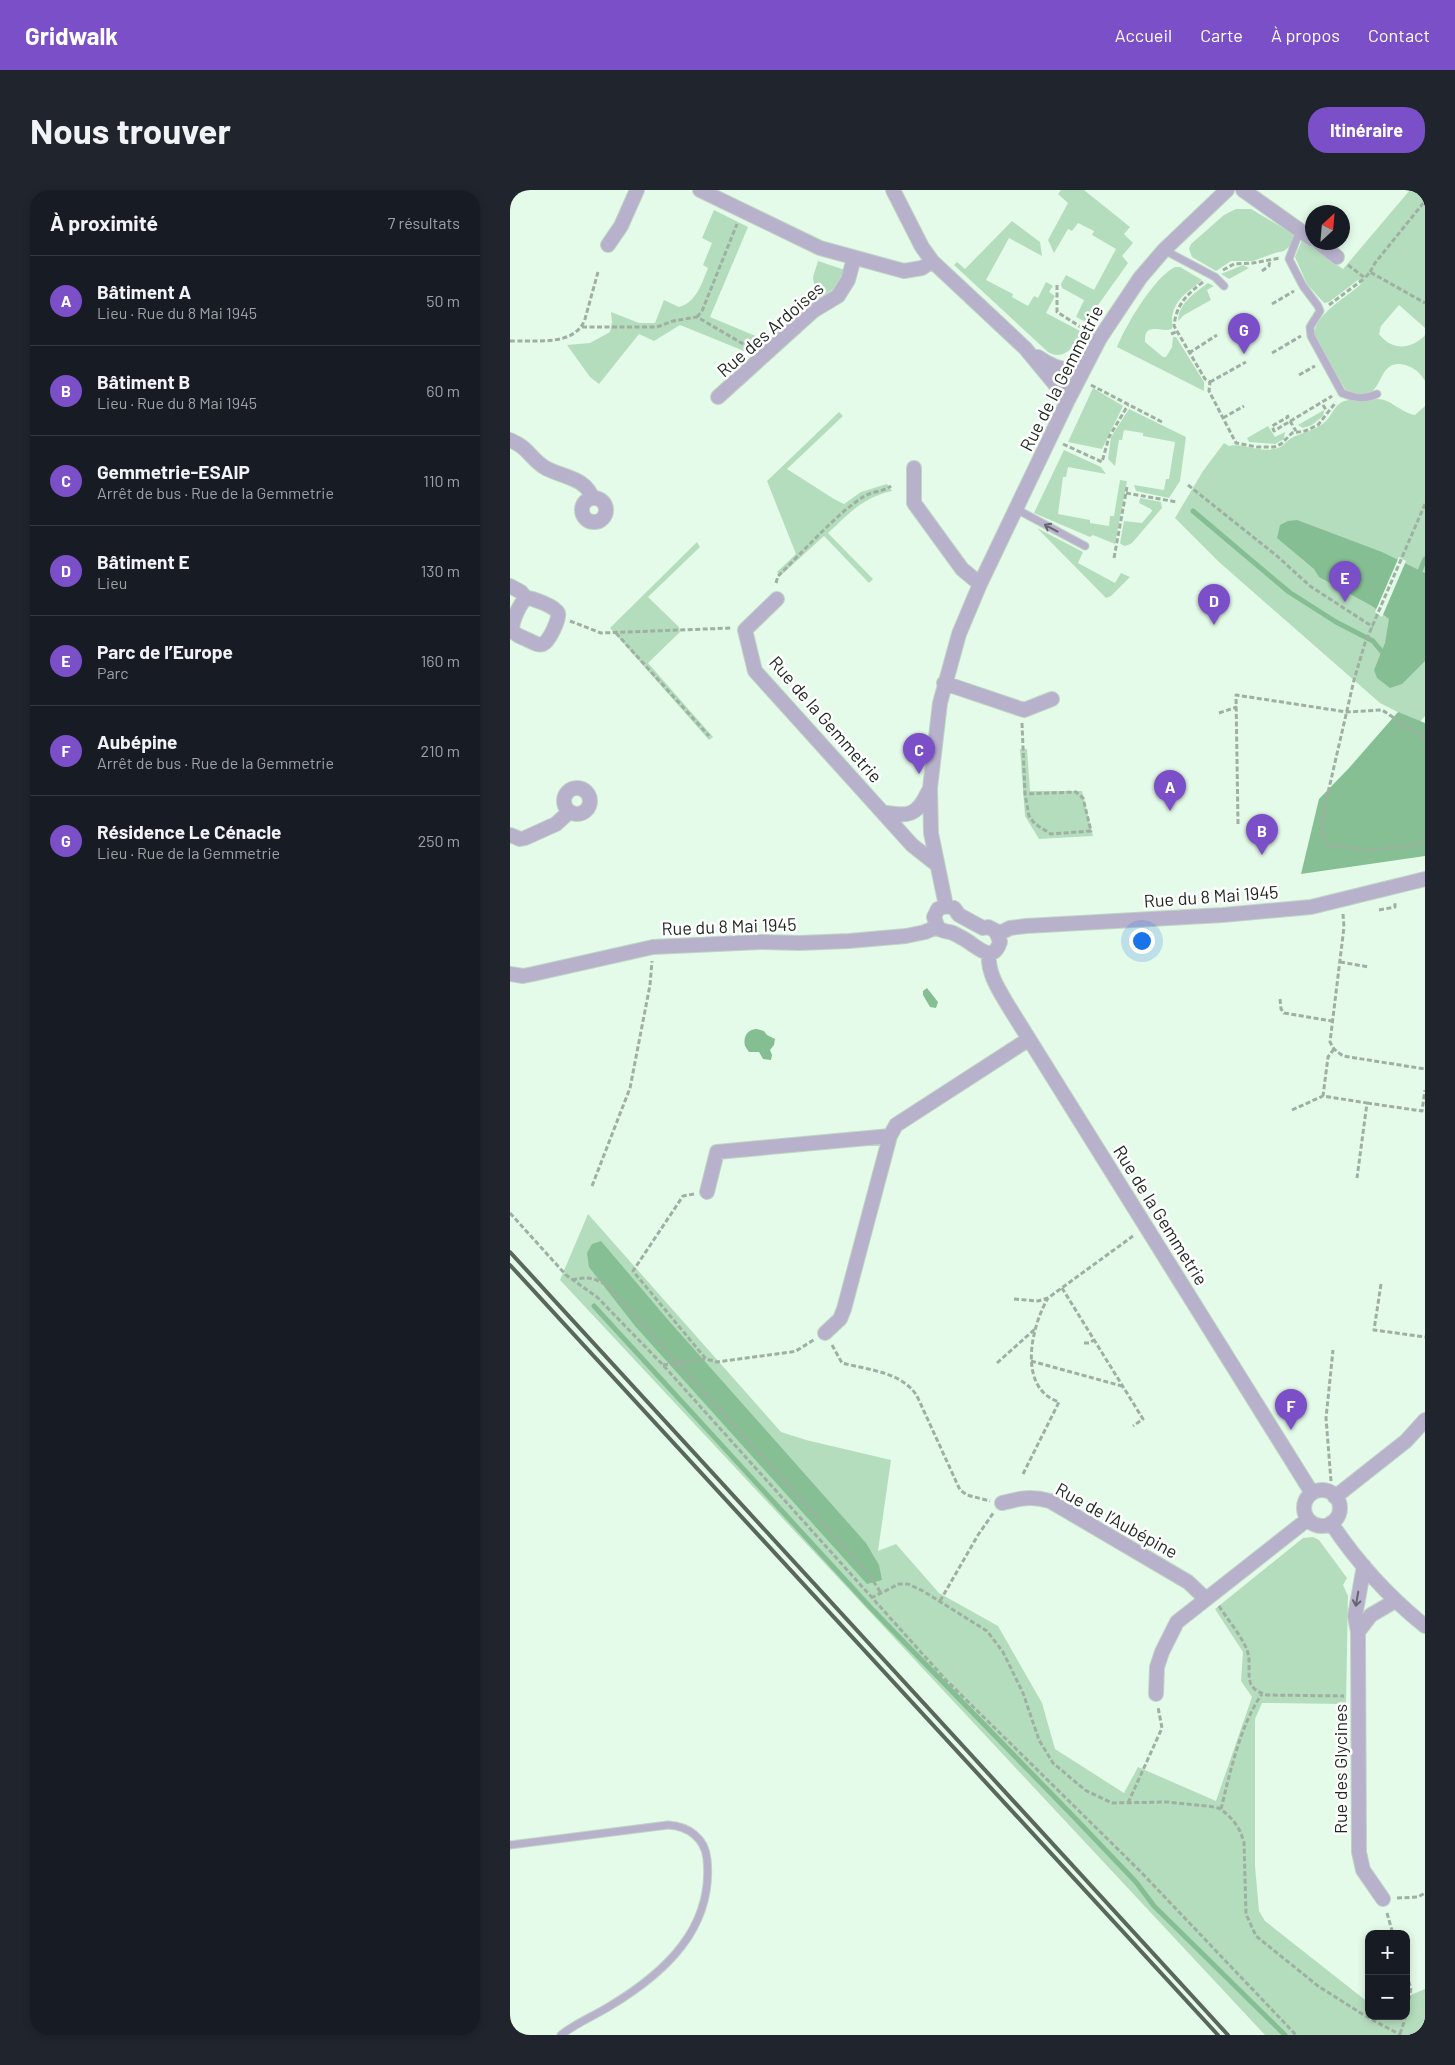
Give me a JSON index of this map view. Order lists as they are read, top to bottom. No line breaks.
{"streets":{"street":["Rue des Ardoises","Rue de la Gemmetrie","Rue du 8 Mai 1945","Rue de l’Aubépine","Rue des Glycines"]},"crossings":[["Rue de la Gemmetrie","Rue du 8 Mai 1945"]],"north":"top right","page":{"header":"Gridwalk","nav":["Accueil","Carte","À propos","Contact"],"buttons":"Itinéraire","title":"Nous trouver","heading":["À proximité","7 résultats"],"list":[{"mark":"A","name":"Bâtiment A","note":"Lieu · Rue du 8 Mai 1945","value":"50 m"},{"mark":"B","name":"Bâtiment B","note":"Lieu · Rue du 8 Mai 1945","value":"60 m"},{"mark":"C","name":"Gemmetrie-ESAIP","note":"Arrêt de bus · Rue de la Gemmetrie","value":"110 m"},{"mark":"D","name":"Bâtiment E","note":"Lieu","value":"130 m"},{"mark":"E","name":"Parc de l’Europe","note":"Parc","value":"160 m"},{"mark":"F","name":"Aubépine","note":"Arrêt de bus · Rue de la Gemmetrie","value":"210 m"},{"mark":"G","name":"Résidence Le Cénacle","note":"Lieu · Rue de la Gemmetrie","value":"250 m"}],"pins":["G","E","D","C","A","B","F"],"map_buttons":["+","−"]}}
